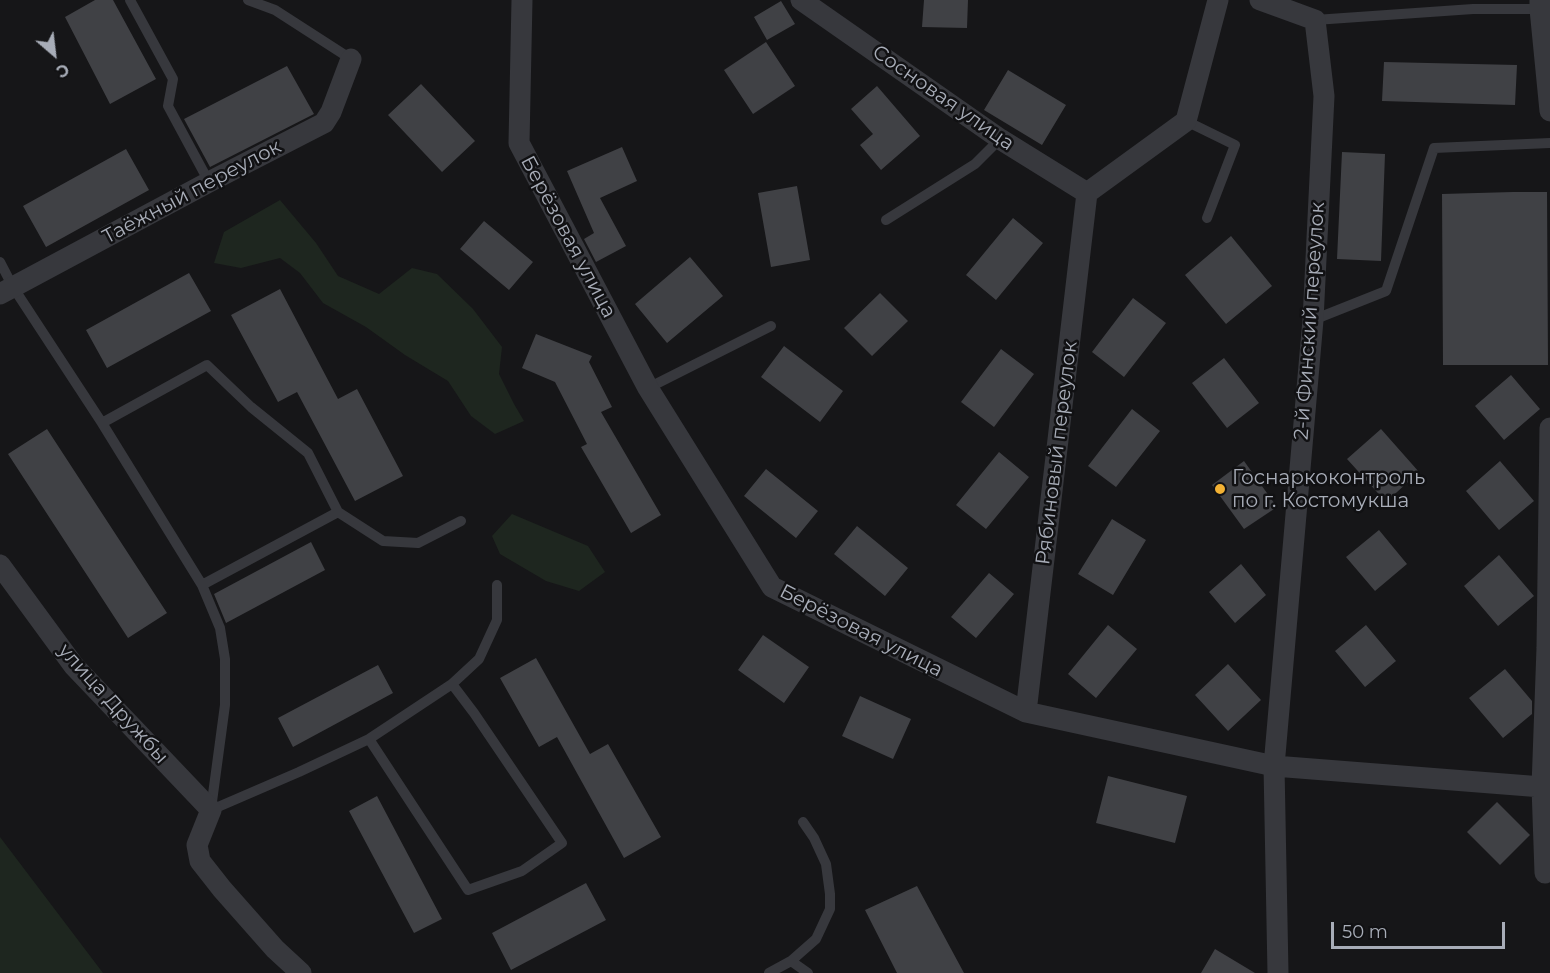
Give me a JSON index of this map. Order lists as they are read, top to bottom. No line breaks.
{"streets":{"street":["Сосновая улица","Таёжный переулок","Берёзовая улица","2-й Финский переулок","Рябиновый переулок","улица Дружбы"]},"crossings":[["Сосновая улица","Рябиновый переулок"],["Берёзовая улица","2-й Финский переулок"],["Берёзовая улица","Рябиновый переулок"]],"places":["Госнаркоконтроль по г. Костомукша"],"scale_bar":"50 m","north":"bottom right"}
